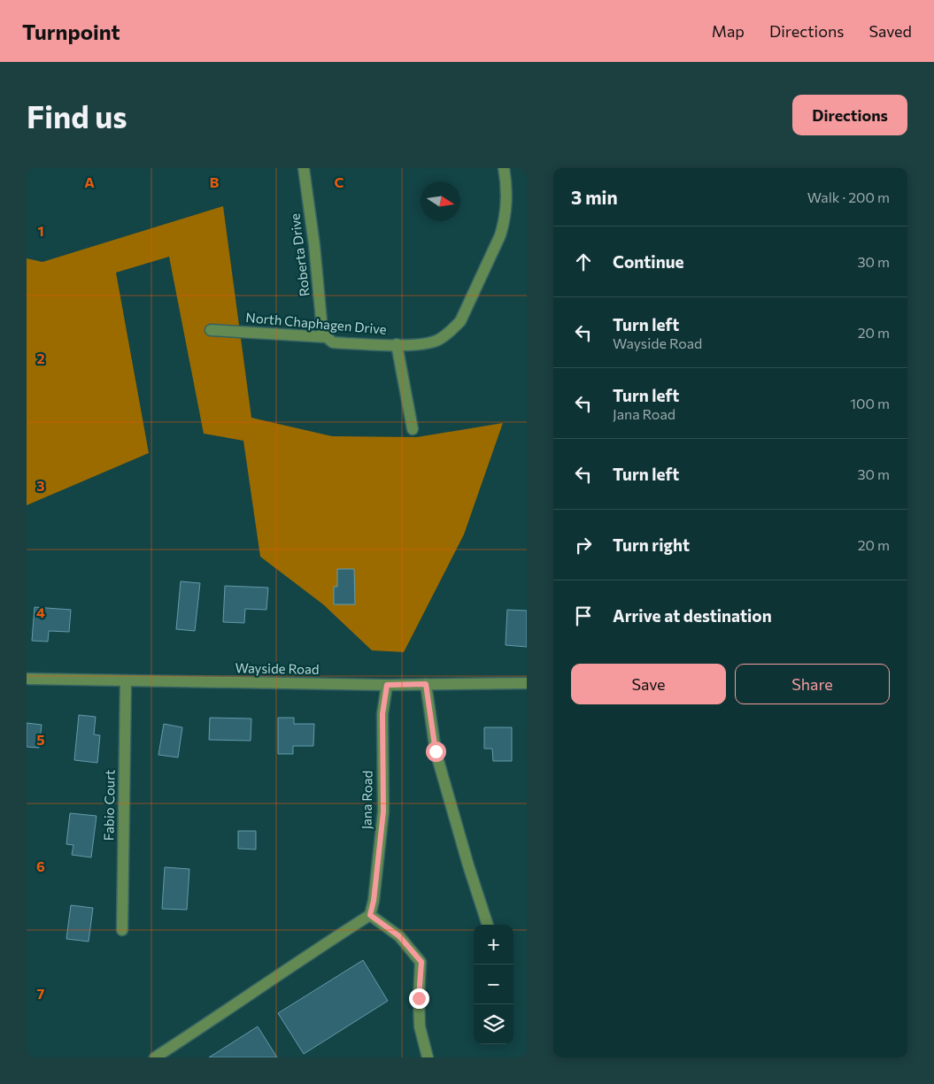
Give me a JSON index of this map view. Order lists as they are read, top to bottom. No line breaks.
{"streets":{"street":["Roberta Drive","North Chaphagen Drive","Wayside Road","Jana Road","Fabio Court"]},"crossings":[["Roberta Drive","North Chaphagen Drive"],["Wayside Road","Jana Road"],["Wayside Road","Fabio Court"]],"north":"right","page":{"header":"Turnpoint","nav":["Map","Directions","Saved"],"buttons":["Directions",["Save","Share"]],"title":"Find us","heading":["3 min","Walk · 200 m"],"list":[["Continue","30 m"],["Turn left","Wayside Road","20 m"],["Turn left","Jana Road","100 m"],["Turn left","30 m"],["Turn right","20 m"],"Arrive at destination"],"map_buttons":["+","−"]},"grid":{"columns":["A","B","C"],"rows":["1","2","3","4","5","6","7"]}}
